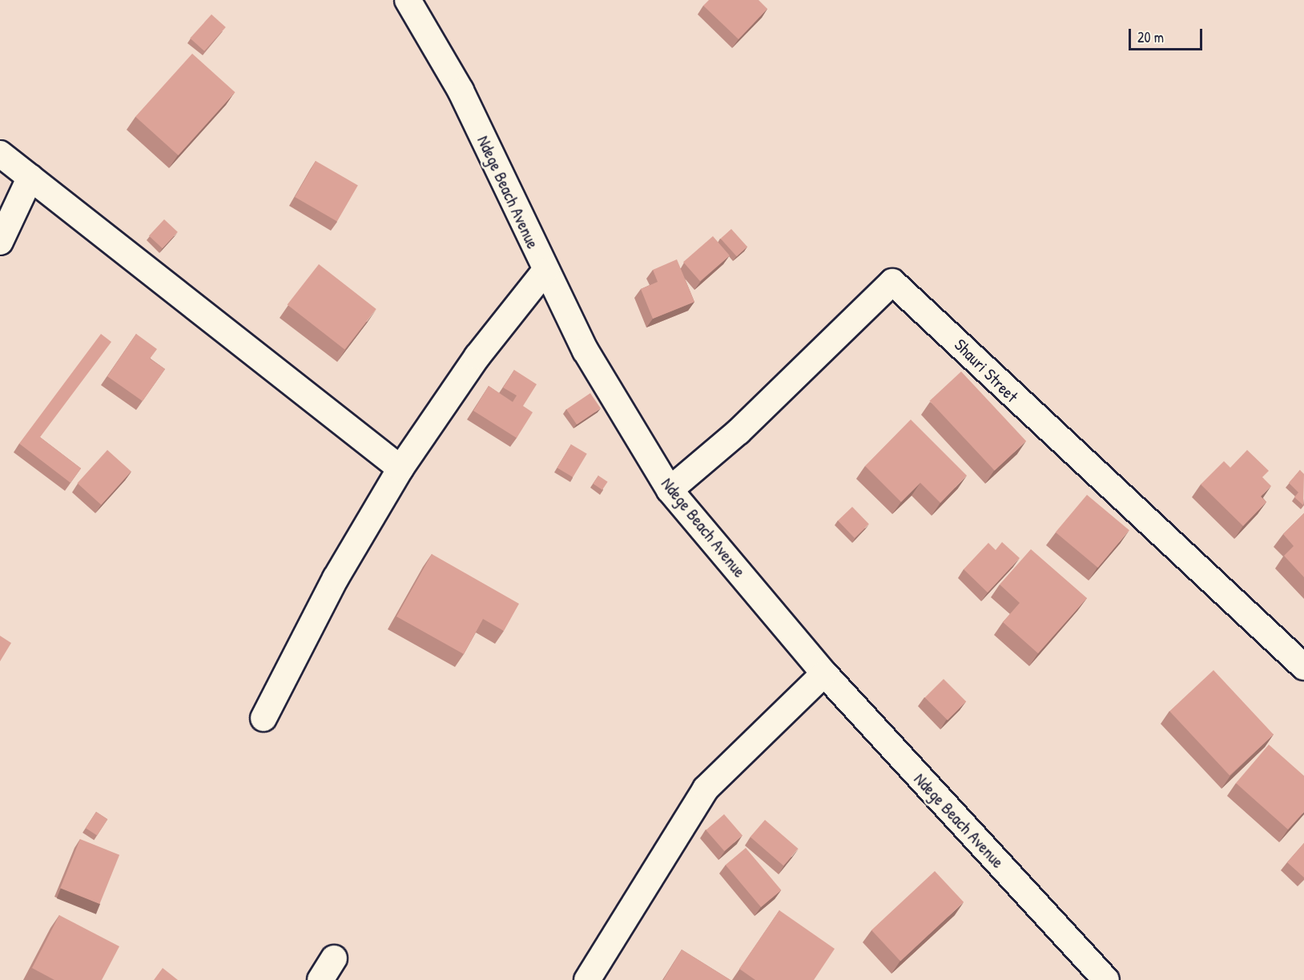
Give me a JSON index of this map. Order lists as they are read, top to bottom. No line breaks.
{"streets":{"street":["Ndege Beach Avenue","Shauri Street"]},"crossings":[["Ndege Beach Avenue","Shauri Street"]],"scale_bar":"20 m"}
